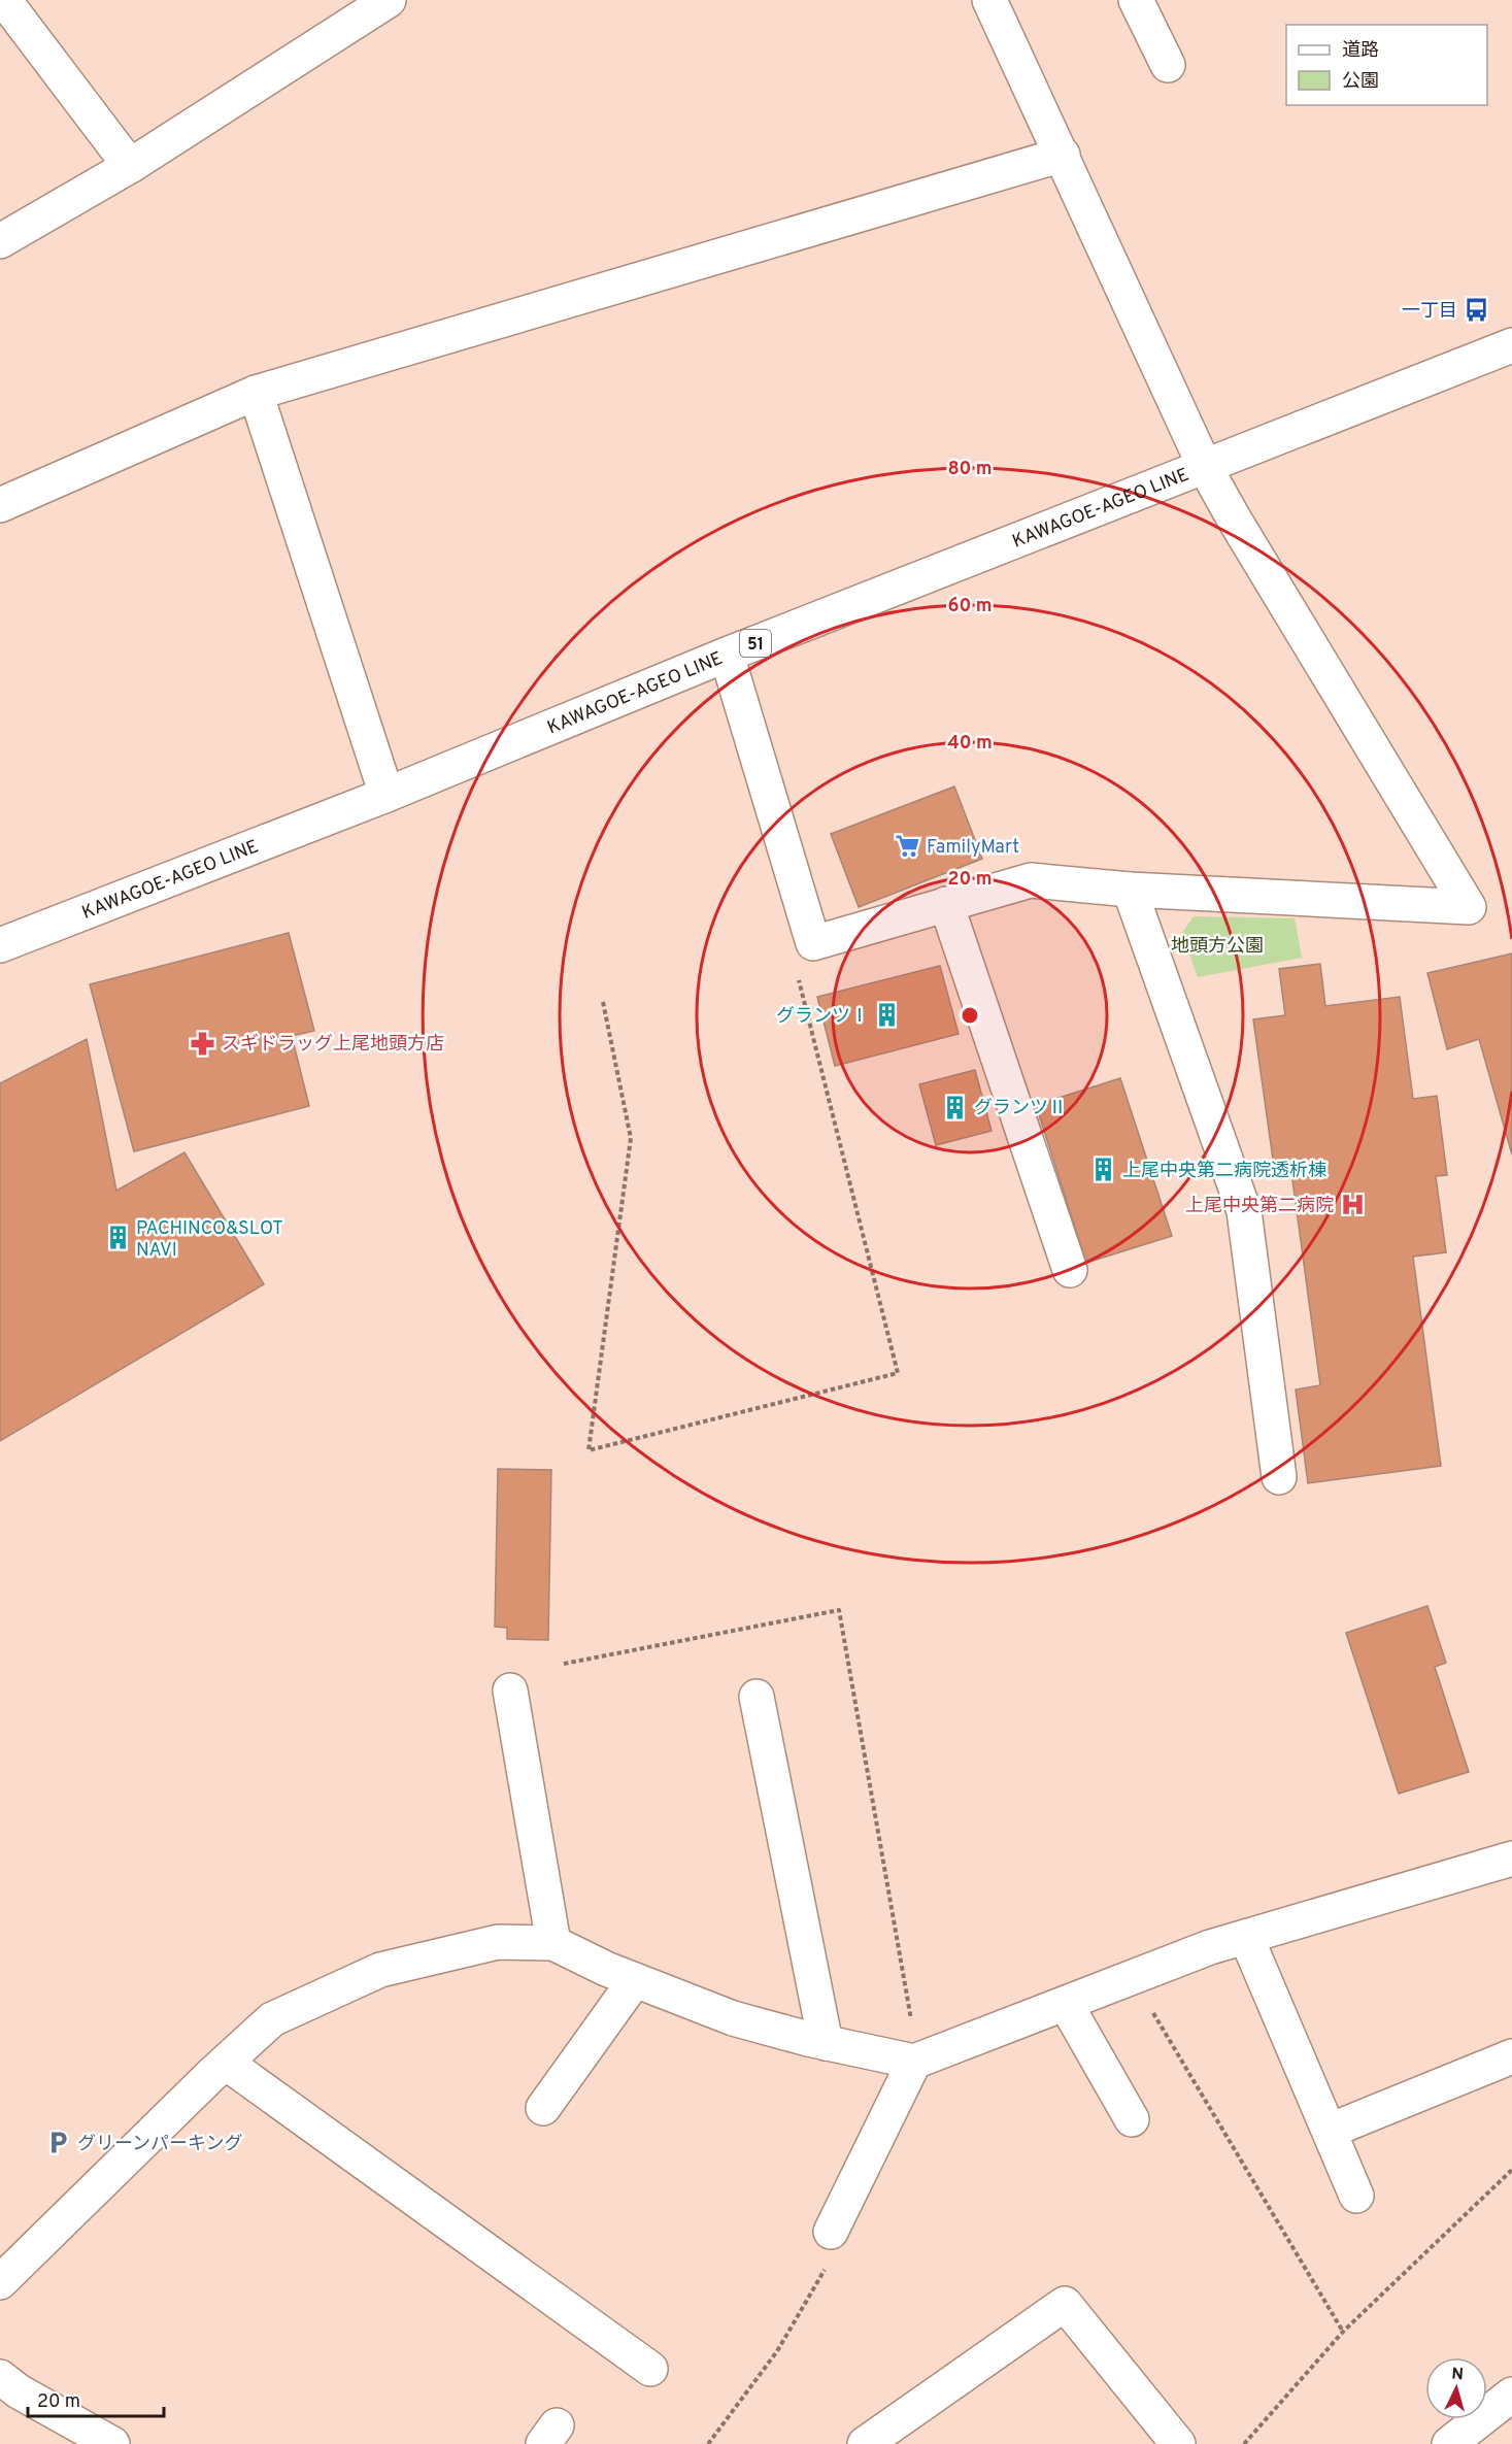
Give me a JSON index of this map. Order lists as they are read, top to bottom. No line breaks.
{"streets":{"street":["KAWAGOE-AGEO LINE","51"]},"parks":["地頭方公園"],"places":{"bus stop":["一丁目"],"supermarket":["FamilyMart"],"building":["グランツⅠ","グランツⅡ","上尾中央第二病院透析棟","PACHINCO&SLOT NAVI"],"pharmacy":["スギドラッグ上尾地頭方店"],"hospital":["上尾中央第二病院"],"parking":["グリーンパーキング"]},"legend":["道路","公園"],"scale_bar":"20 m","north":"top","rings":["80 m","60 m","40 m","20 m"]}
